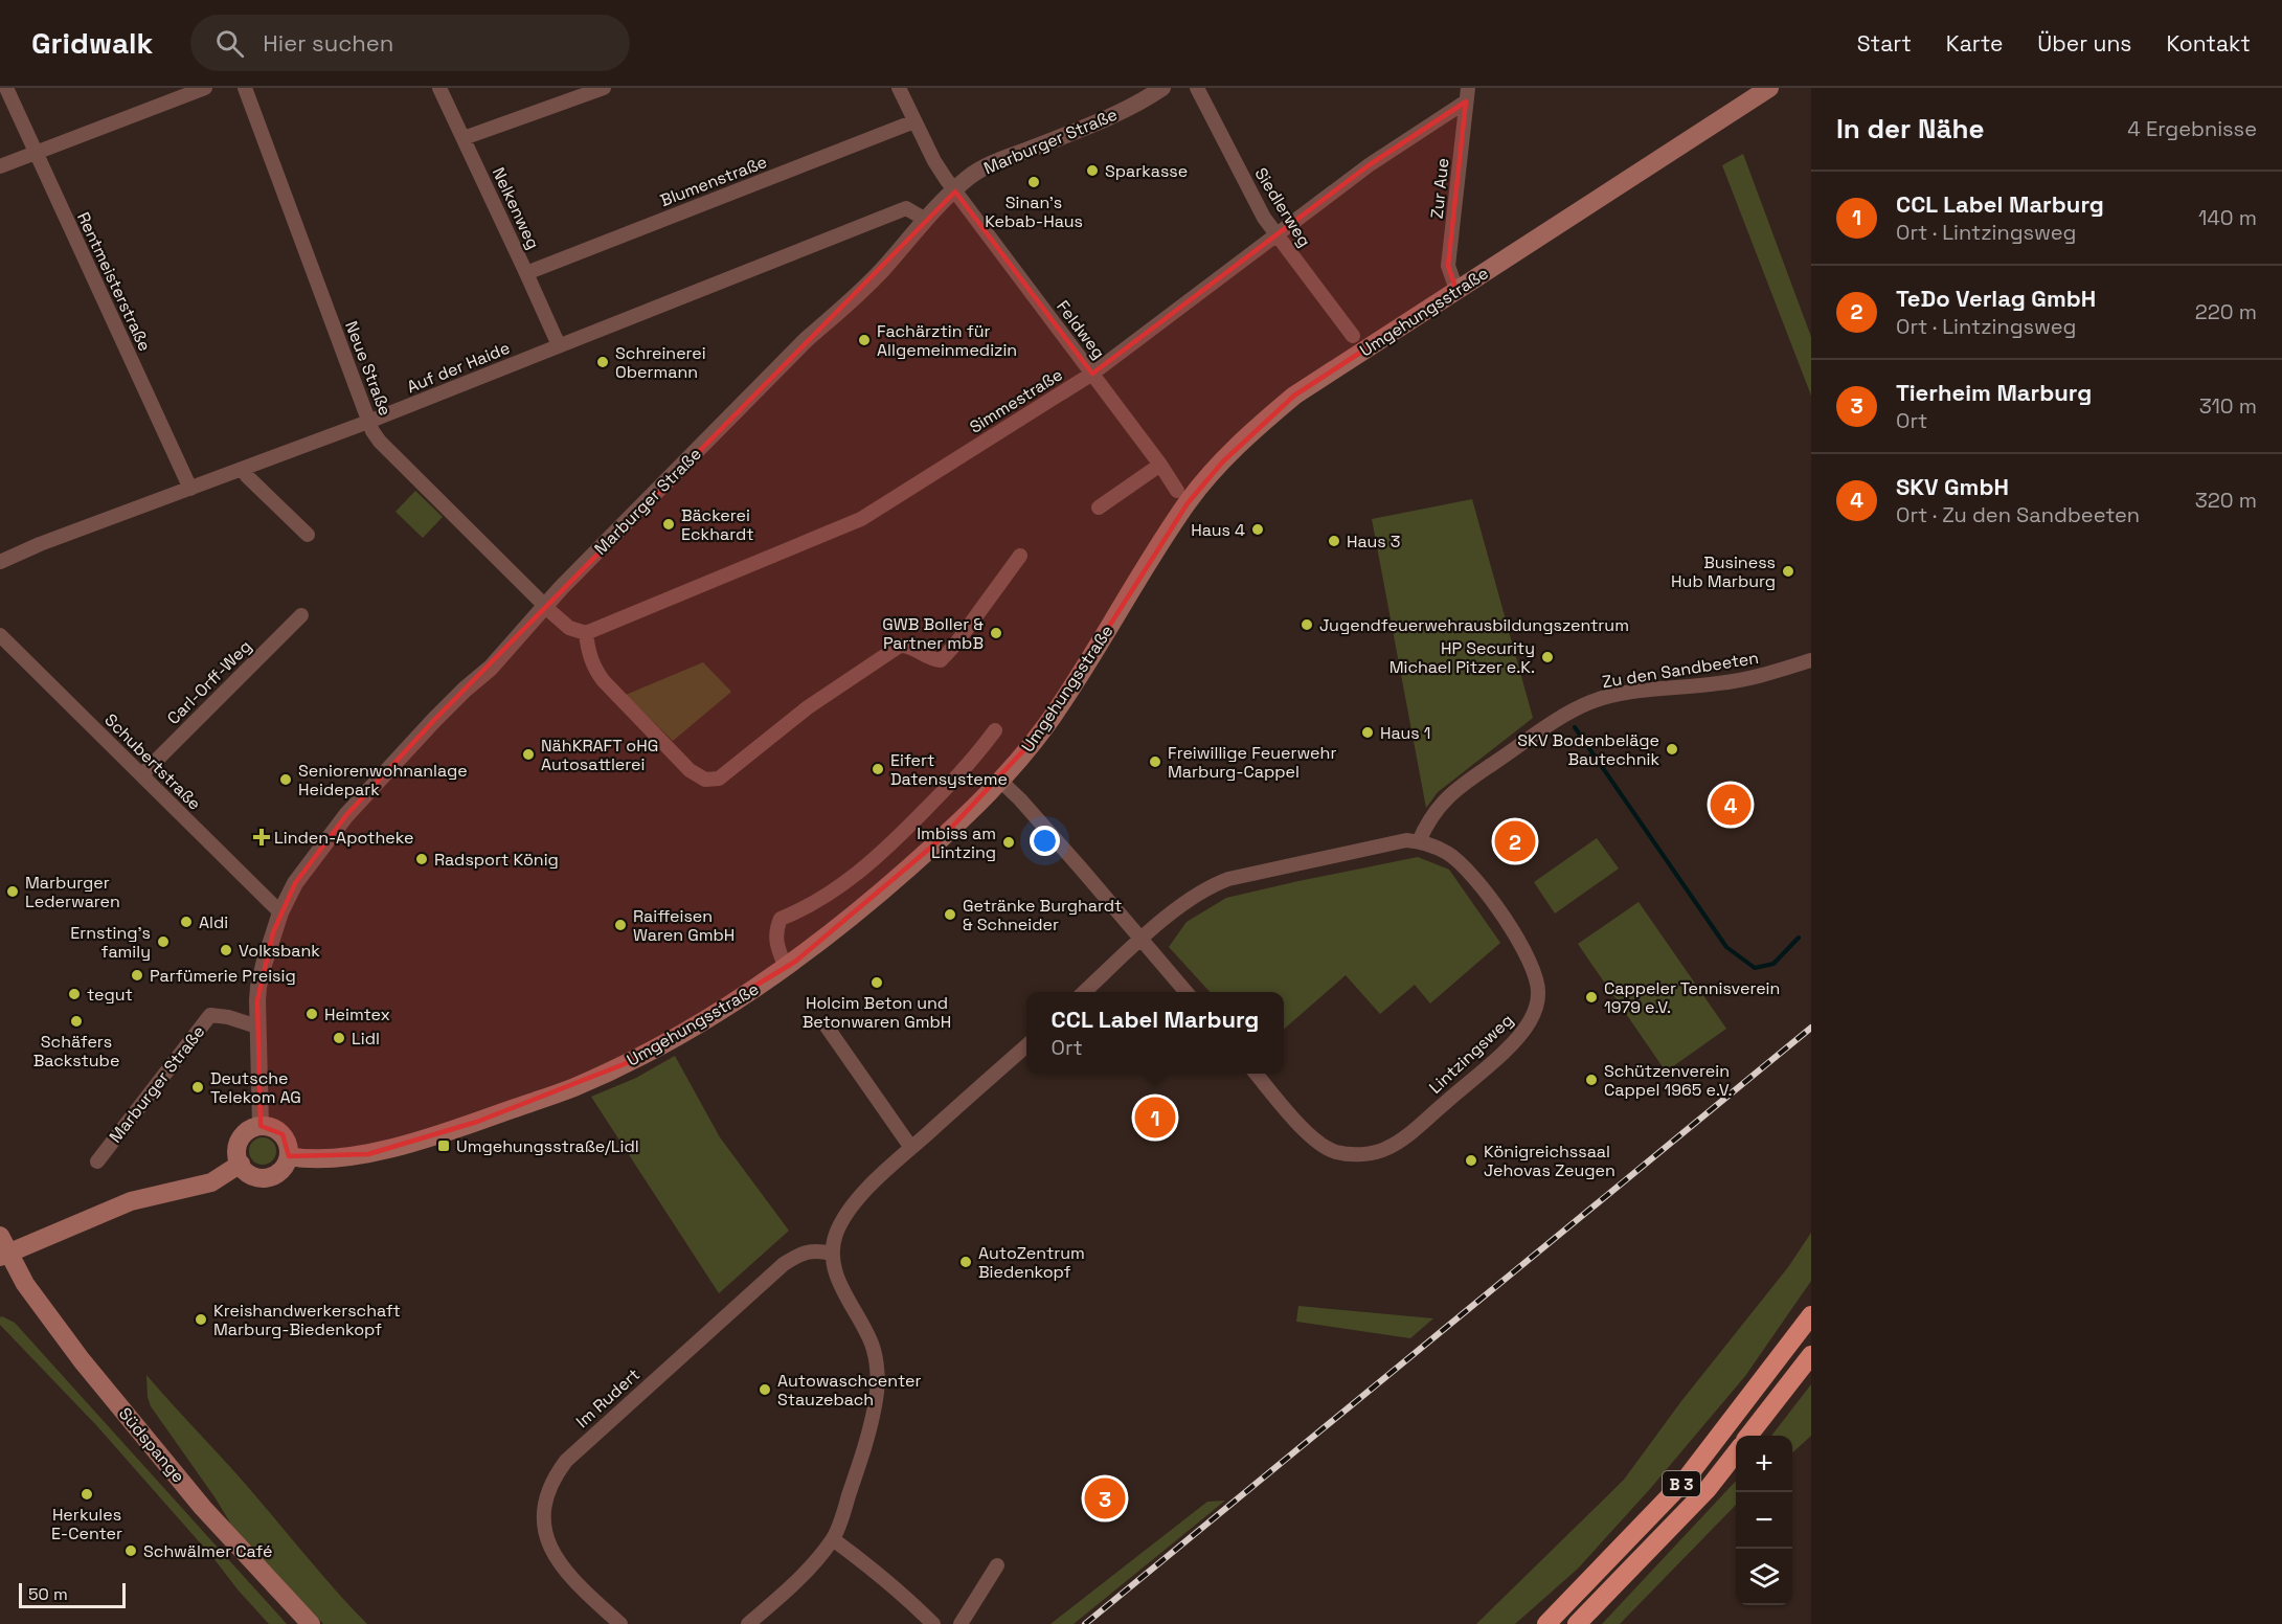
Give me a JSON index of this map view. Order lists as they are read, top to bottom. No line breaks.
{"streets":{"highway":["B 3"],"main road":["Umgehungsstraße","Südspange"],"street":["Marburger Straße","Blumenstraße","Zur Aue","Siedlerweg","Nelkenweg","Rentmeisterstraße","Feldweg","Auf der Haide","Neue Straße","Simmestraße","Zu den Sandbeeten","Carl-Orff-Weg","Schubertstraße","Lintzingsweg","Im Rudert"]},"crossings":[["Marburger Straße","Umgehungsstraße"],["Marburger Straße","Feldweg"],["Marburger Straße","Auf der Haide"],["Marburger Straße","Neue Straße"],["Marburger Straße","Schubertstraße"],["Blumenstraße","Nelkenweg"],["Blumenstraße","Feldweg"],["Zur Aue","Umgehungsstraße"],["Zur Aue","Simmestraße"],["Siedlerweg","Simmestraße"],["Nelkenweg","Auf der Haide"],["Rentmeisterstraße","Auf der Haide"],["Feldweg","Simmestraße"],["Auf der Haide","Neue Straße"],["Zu den Sandbeeten","Lintzingsweg"],["Carl-Orff-Weg","Schubertstraße"]],"places":{"other":["Sparkasse","Sinan's Kebab-Haus","Fachärztin für Allgemeinmedizin","Schreinerei Obermann","Bäckerei Eckhardt","Haus 4","Haus 3","Business Hub Marburg","Jugendfeuerwehrausbildungszentrum","GWB Boller & Partner mbB","HP Security Michael Pitzer e.K.","Haus 1","SKV Bodenbeläge Bautechnik","NähKRAFT oHG Autosattlerei","Freiwillige Feuerwehr Marburg-Cappel","Eifert Datensysteme","Seniorenwohnanlage Heidepark","Imbiss am Lintzing","Radsport König","Marburger Lederwaren","Getränke Burghardt & Schneider","Aldi","Raiffeisen Waren GmbH","Ernsting's family","Volksbank","Parfümerie Preisig","Holcim Beton und Betonwaren GmbH","tegut","Cappeler Tennisverein 1979 e.V.","Heimtex","Schäfers Backstube","Lidl","Schützenverein Cappel 1965 e.V.","Deutsche Telekom AG","Königreichssaal Jehovas Zeugen","AutoZentrum Biedenkopf","Kreishandwerkerschaft Marburg-Biedenkopf","Autowaschcenter Stauzebach","Herkules E-Center","Schwälmer Café"],"health":["Linden-Apotheke"],"transit":["Umgehungsstraße/Lidl"]},"scale_bar":"50 m","page":{"header":"Gridwalk","search":"Hier suchen","nav":["Start","Karte","Über uns","Kontakt"],"heading":["In der Nähe","4 Ergebnisse"],"list":[{"mark":"1","name":"CCL Label Marburg","note":"Ort · Lintzingsweg","value":"140 m"},{"mark":"2","name":"TeDo Verlag GmbH","note":"Ort · Lintzingsweg","value":"220 m"},{"mark":"3","name":"Tierheim Marburg","note":"Ort","value":"310 m"},{"mark":"4","name":"SKV GmbH","note":"Ort · Zu den Sandbeeten","value":"320 m"}],"pins":["4","2","1","3"],"popup":["CCL Label Marburg","Ort"],"map_buttons":["+","−"],"scale":"50 m"}}
